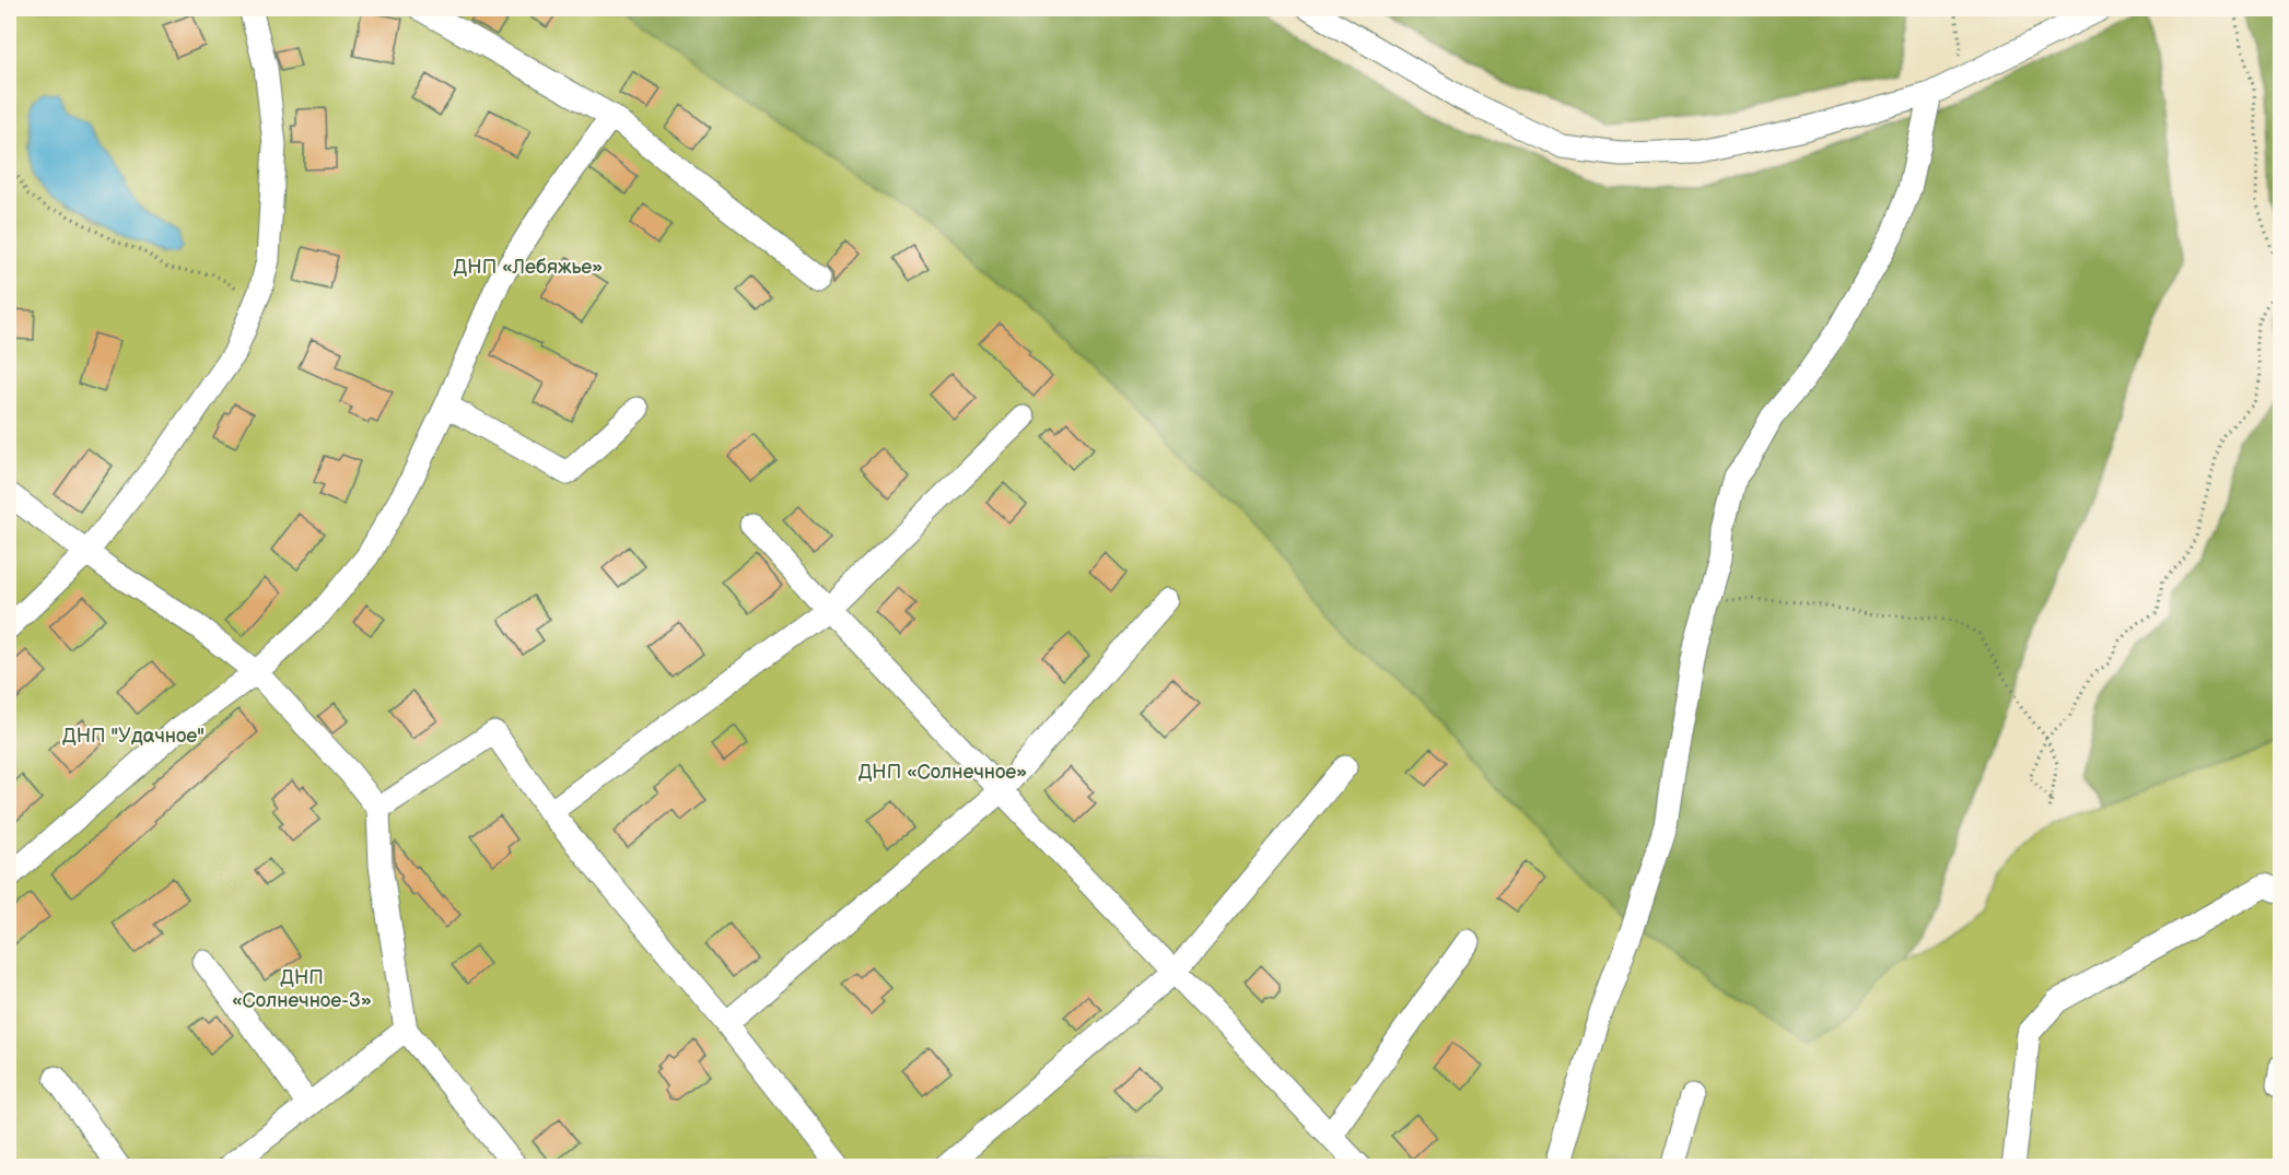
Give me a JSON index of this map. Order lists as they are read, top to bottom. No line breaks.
{"parks":["ДНП «Лебяжье»","ДНП \"Удачное\"","ДНП «Солнечное»","ДНП «Солнечное-3»"]}
